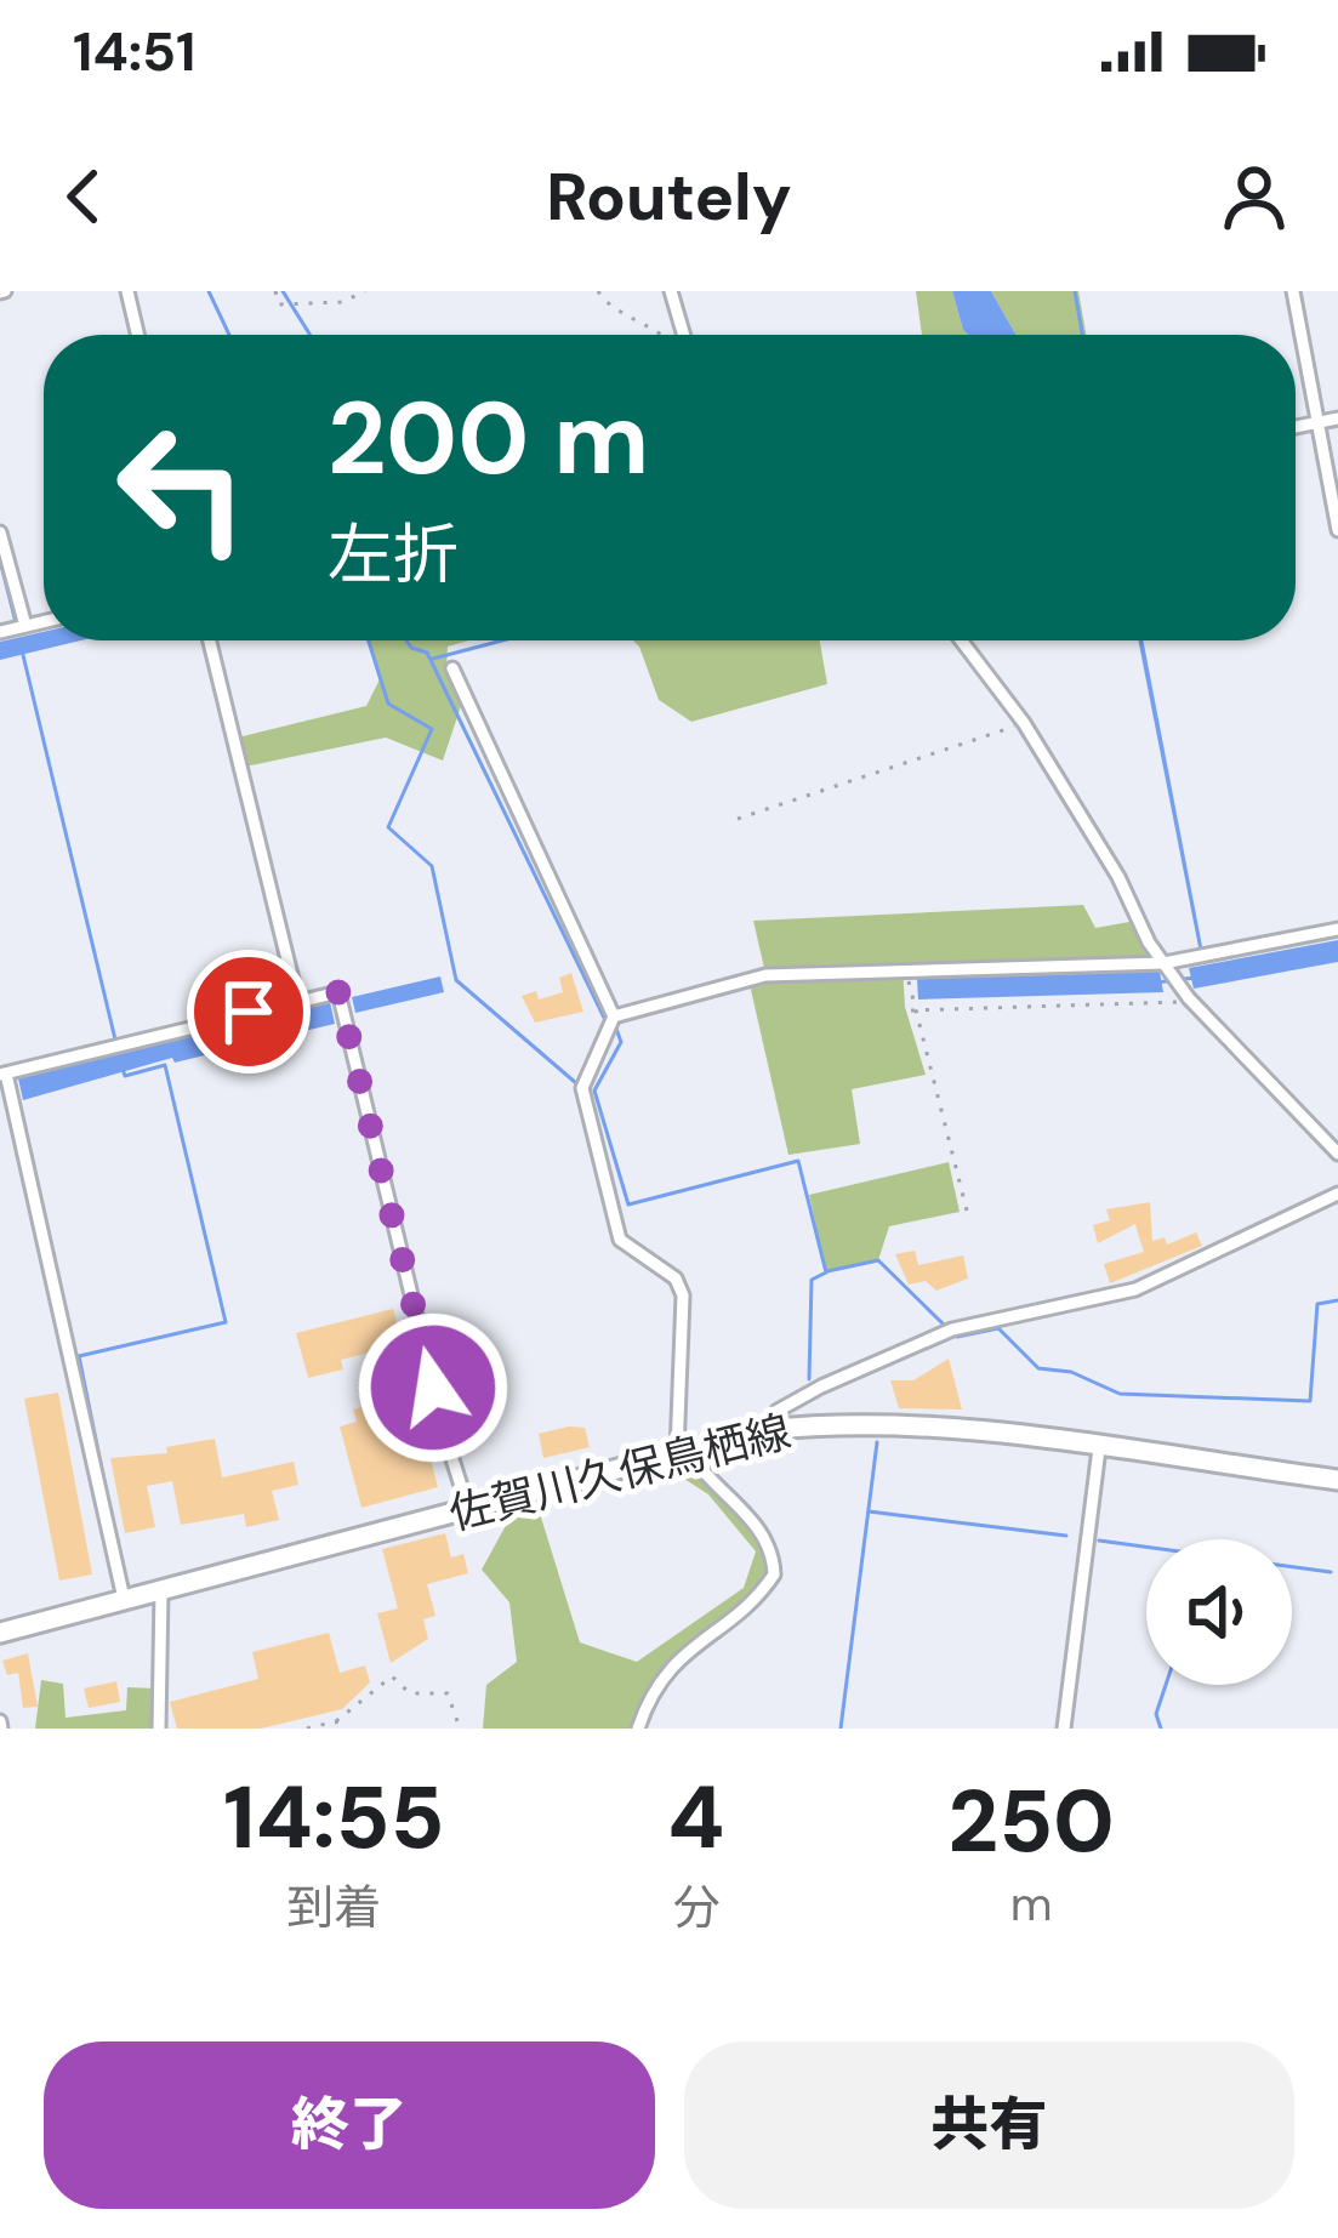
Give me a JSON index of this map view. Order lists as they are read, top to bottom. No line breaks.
{"streets":{"main road":["佐賀川久保鳥栖線"]},"page":{"status":"14:51","header":"Routely","turn":["200 m","左折"],"eta":["14:55","到着","4","分","250","m"],"buttons":["終了","共有"]}}
